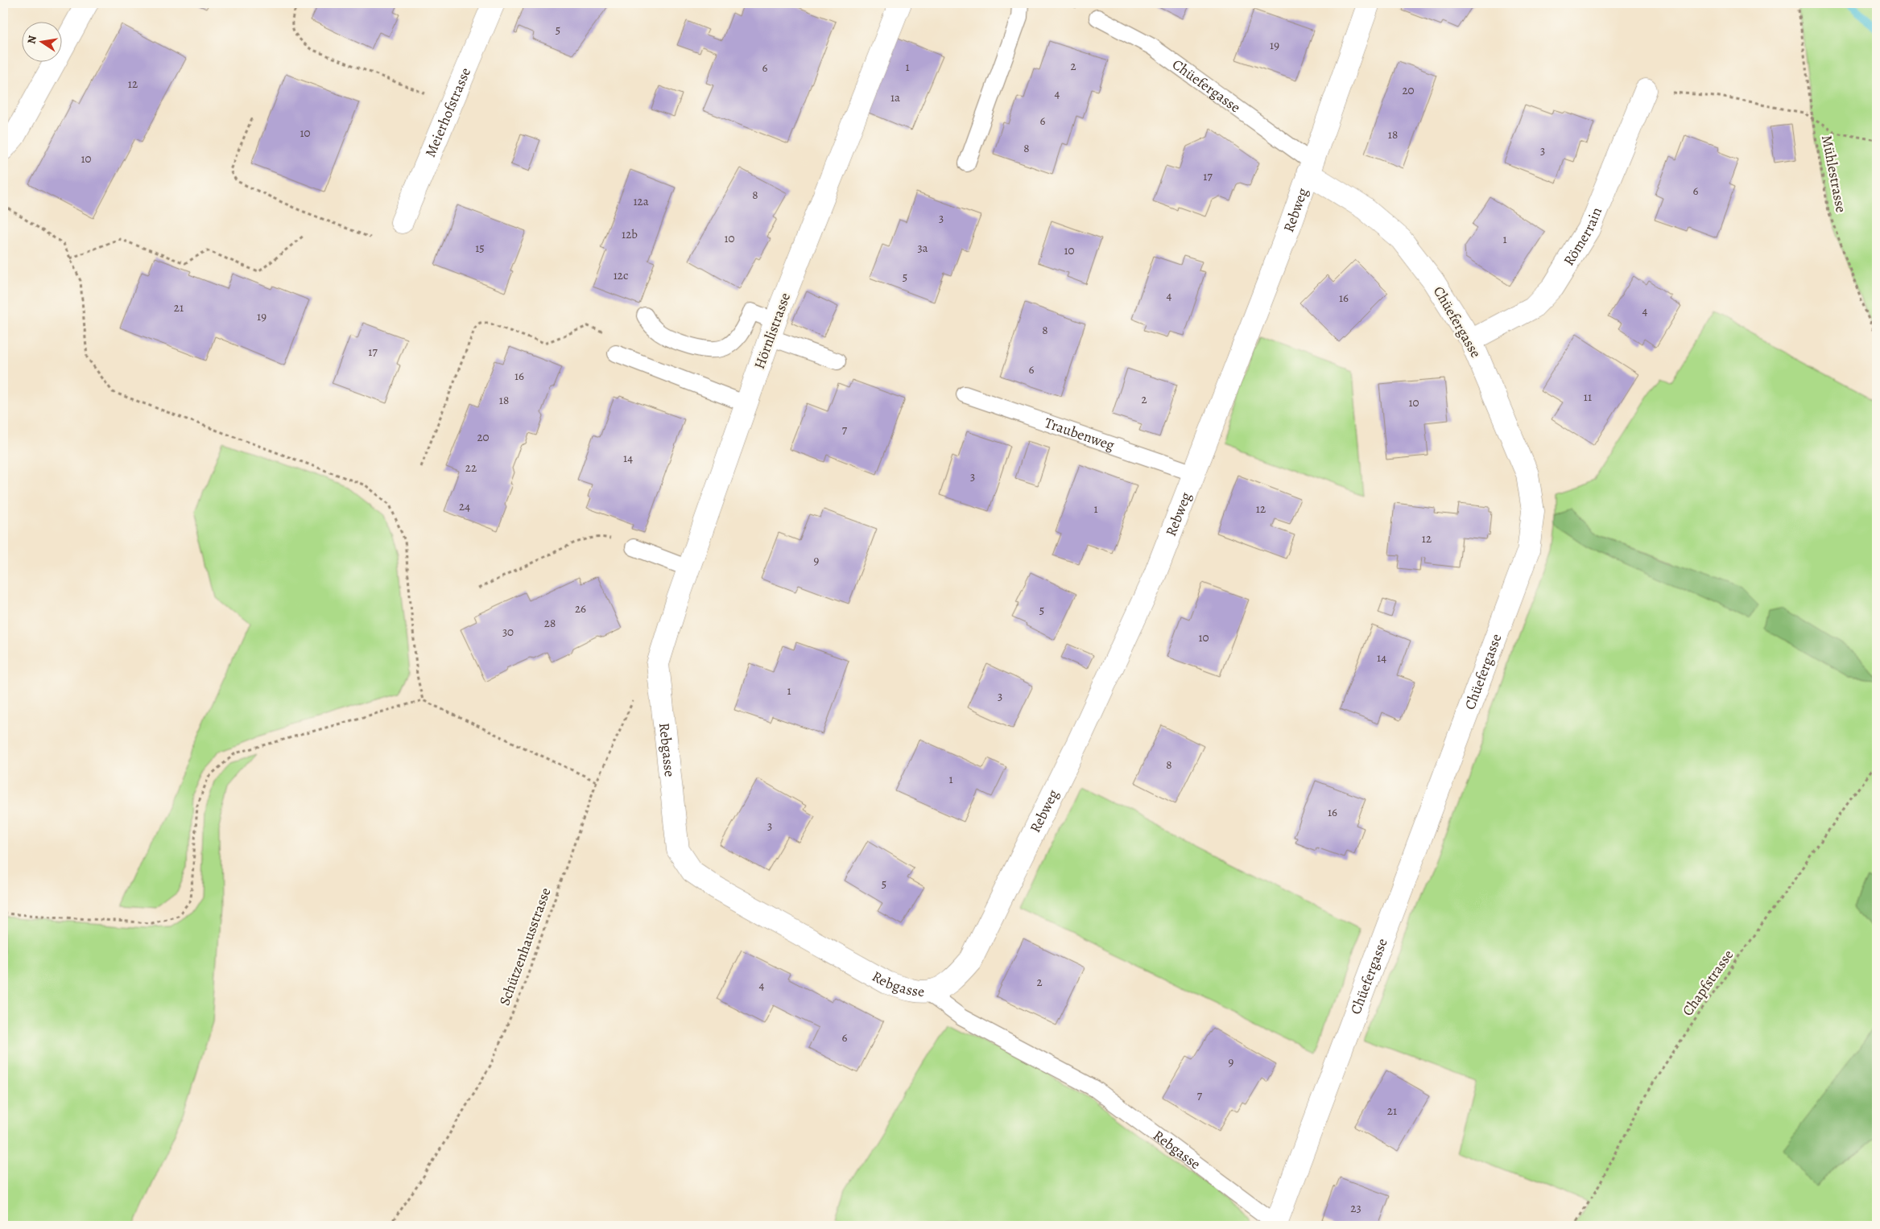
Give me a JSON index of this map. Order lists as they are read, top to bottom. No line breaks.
{"streets":{"street":["Chüefergasse","Meierhofstrasse","Rebweg","Römerrain","Hörnlistrasse","Rebgasse"],"lane":["Traubenweg"],"path":["Mühlestrasse","Schützenhausstrasse","Chapfstrasse"]},"crossings":[["Chüefergasse","Rebweg"],["Chüefergasse","Römerrain"],["Chüefergasse","Rebgasse"],["Rebweg","Traubenweg"],["Rebweg","Rebgasse"],["Hörnlistrasse","Rebgasse"],["Hörnlistrasse","Schützenhausstrasse"],["Rebgasse","Schützenhausstrasse"]],"house_numbers":["5","19","2","1","6","12","20","4","1a","6","10","18","8","3","10","17","6","8","12a","3","12b","10","1","15","3a","10","12c","5","4","16","21","4","19","8","17","6","16","11","2","18","10","7","20","14","22","3","24","1","12","12","9","26","5","28","30","10","14","1","3","8","1","16","3","5","2","4","6","9","7","21","23"],"north":"left"}
